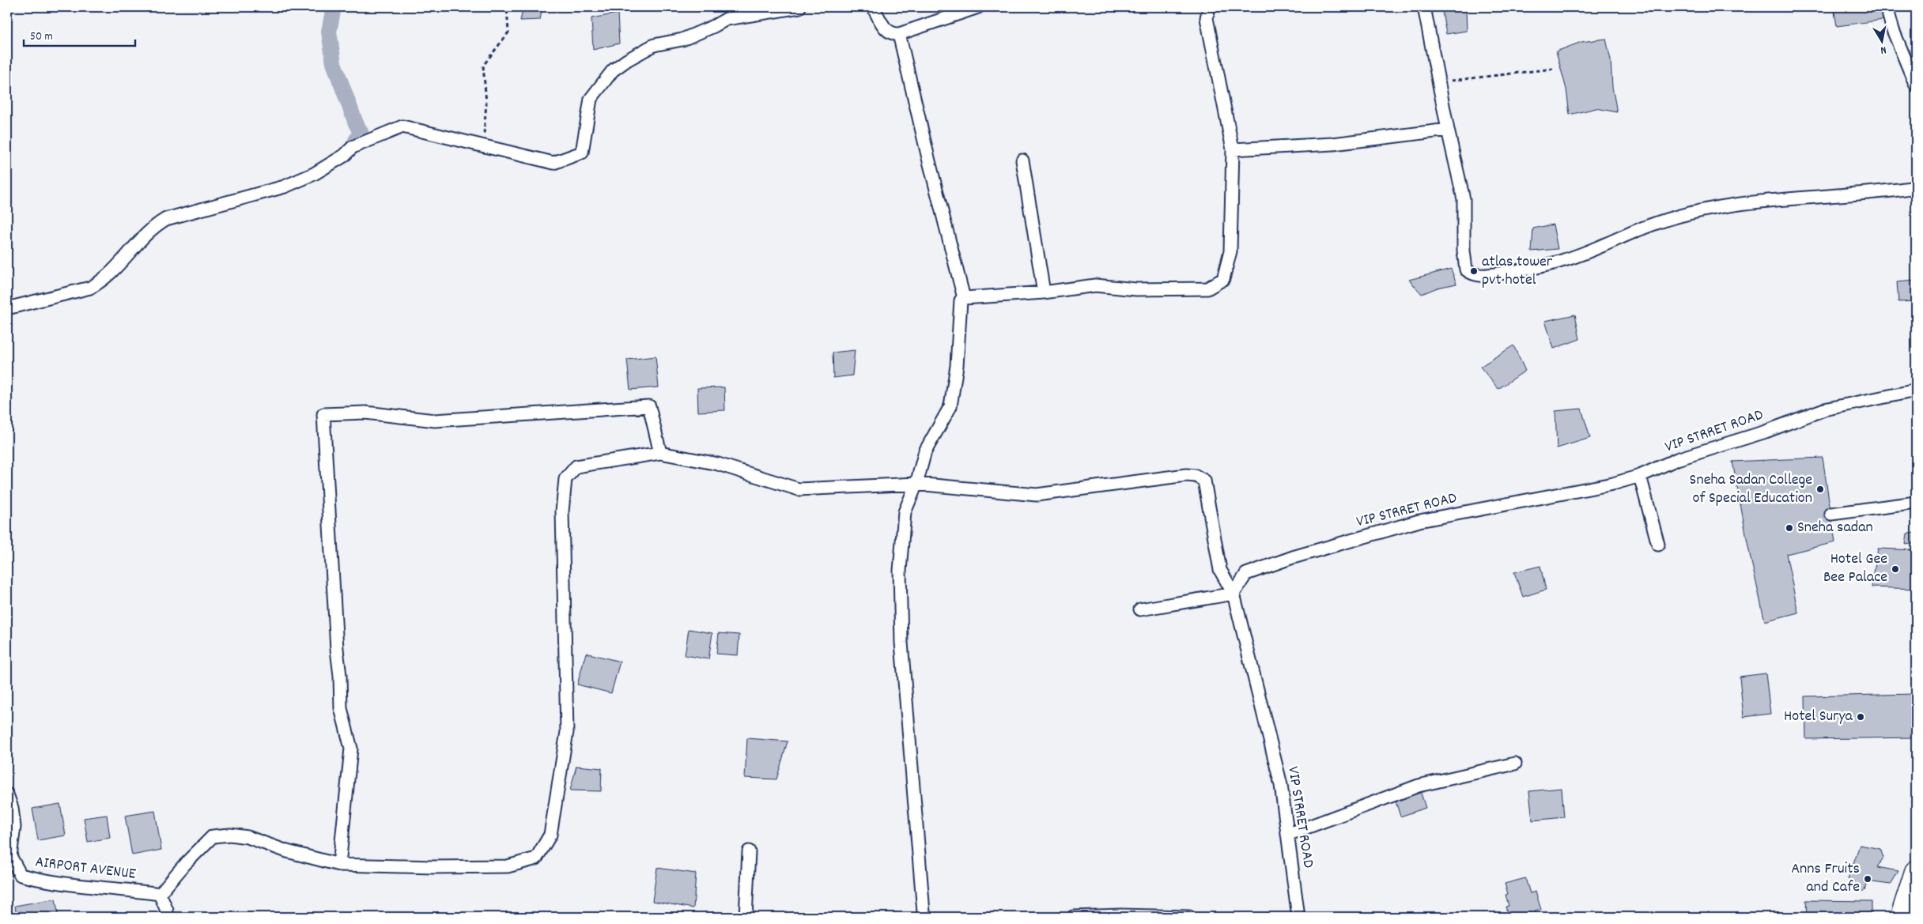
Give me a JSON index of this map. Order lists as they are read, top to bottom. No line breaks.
{"streets":{"street":["VIP STRRET ROAD","AIRPORT AVENUE"]},"places":["atlas tower pvt hotel","Sneha Sadan College of Special Education","Sneha sadan","Hotel Gee Bee Palace","Hotel Surya","Anns Fruits and Cafe"],"scale_bar":"50 m","north":"bottom"}
